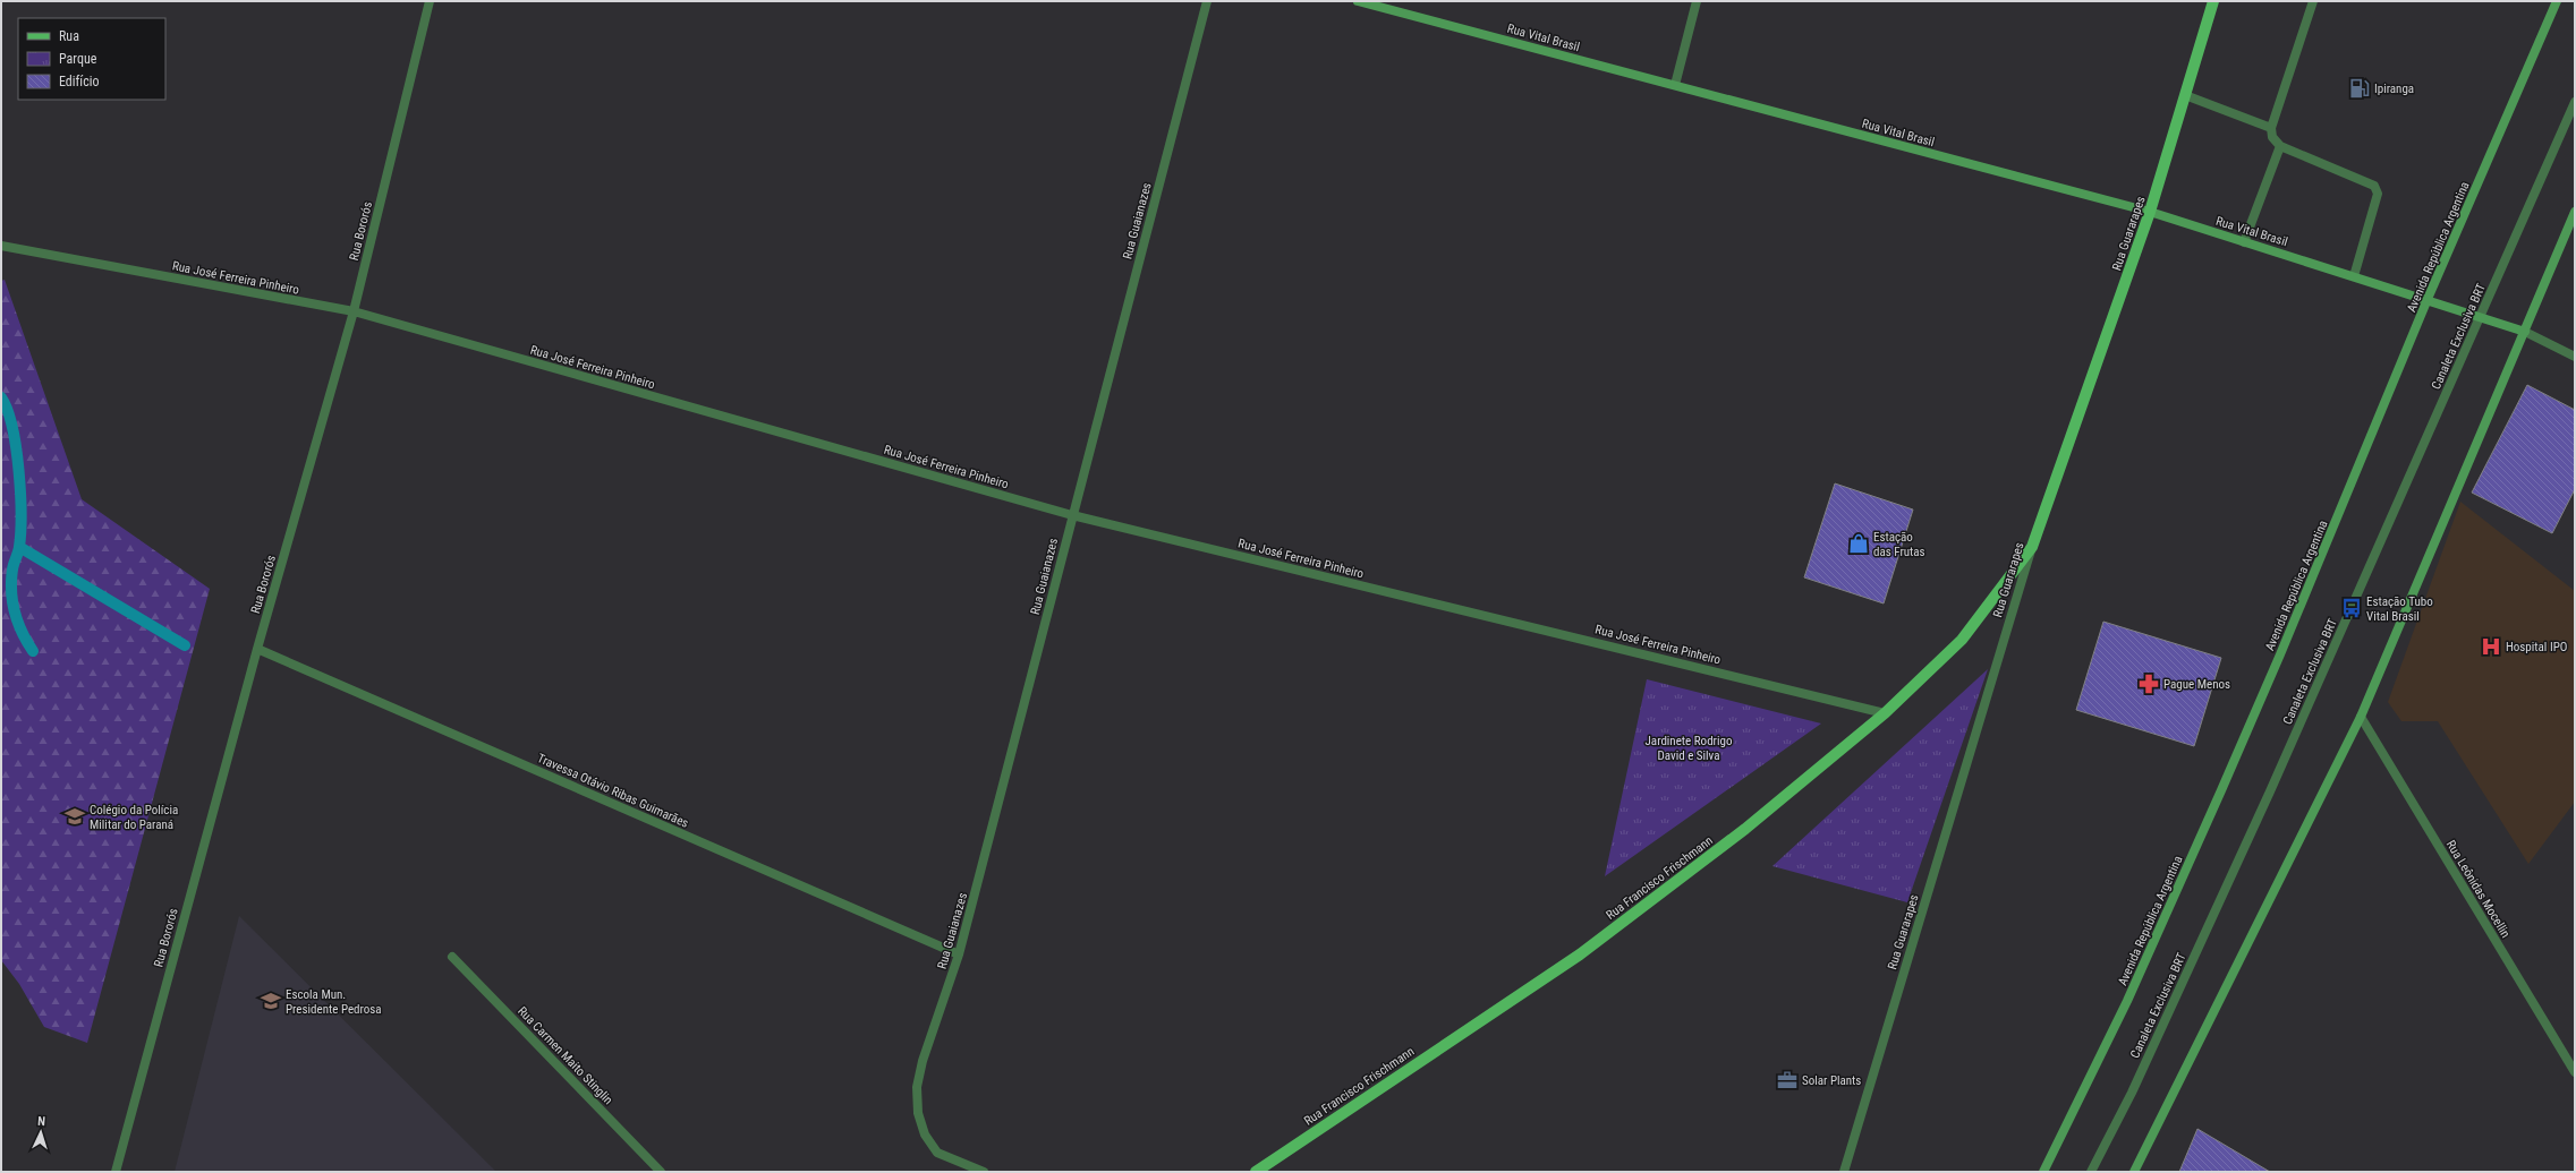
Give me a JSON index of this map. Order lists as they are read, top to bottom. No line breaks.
{"streets":{"main road":["Rua Guararapes","Rua Francisco Frischmann"],"street":["Rua Vital Brasil","Rua Guaianazes","Rua Bororós","Avenida República Argentina","Rua José Ferreira Pinheiro","Canaleta Exclusiva BRT","Travessa Otávio Ribas Guimarães","Rua Leônidas Mocellin","Rua Carmen Maito Stinglin"]},"crossings":[["Rua Vital Brasil","Rua Guararapes"],["Rua Vital Brasil","Avenida República Argentina"],["Rua Vital Brasil","Canaleta Exclusiva BRT"],["Rua Guaianazes","Rua José Ferreira Pinheiro"],["Rua Guaianazes","Travessa Otávio Ribas Guimarães"],["Rua Bororós","Rua José Ferreira Pinheiro"],["Rua Bororós","Travessa Otávio Ribas Guimarães"],["Rua Guararapes","Rua Francisco Frischmann"],["Rua José Ferreira Pinheiro","Rua Francisco Frischmann"]],"parks":["Jardinete Rodrigo David e Silva"],"places":{"fuel station":["Ipiranga"],"shop":["Estação das Frutas"],"bus stop":["Estação Tubo Vital Brasil"],"hospital":["Hospital IPO"],"pharmacy":["Pague Menos"],"school or university":["Colégio da Polícia Militar do Paraná","Escola Mun. Presidente Pedrosa"],"office":["Solar Plants"]},"legend":["Rua","Parque","Edifício"],"north":"top"}
